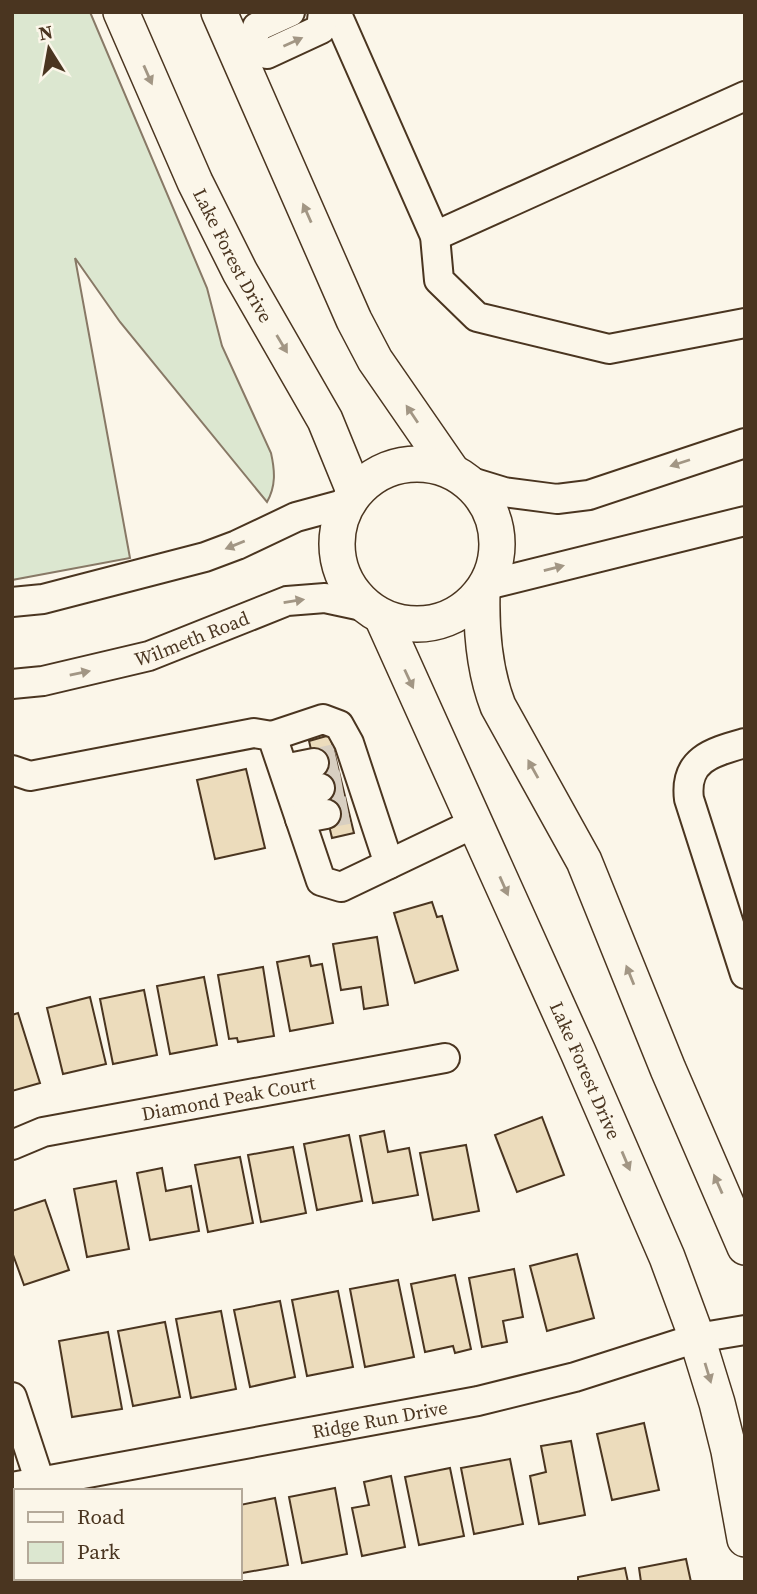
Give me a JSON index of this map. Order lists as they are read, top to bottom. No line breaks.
{"streets":{"main road":["Lake Forest Drive"],"street":["Wilmeth Road","Diamond Peak Court","Ridge Run Drive"]},"crossings":[["Lake Forest Drive","Wilmeth Road"],["Lake Forest Drive","Ridge Run Drive"]],"legend":["Road","Park"],"north":"top"}
